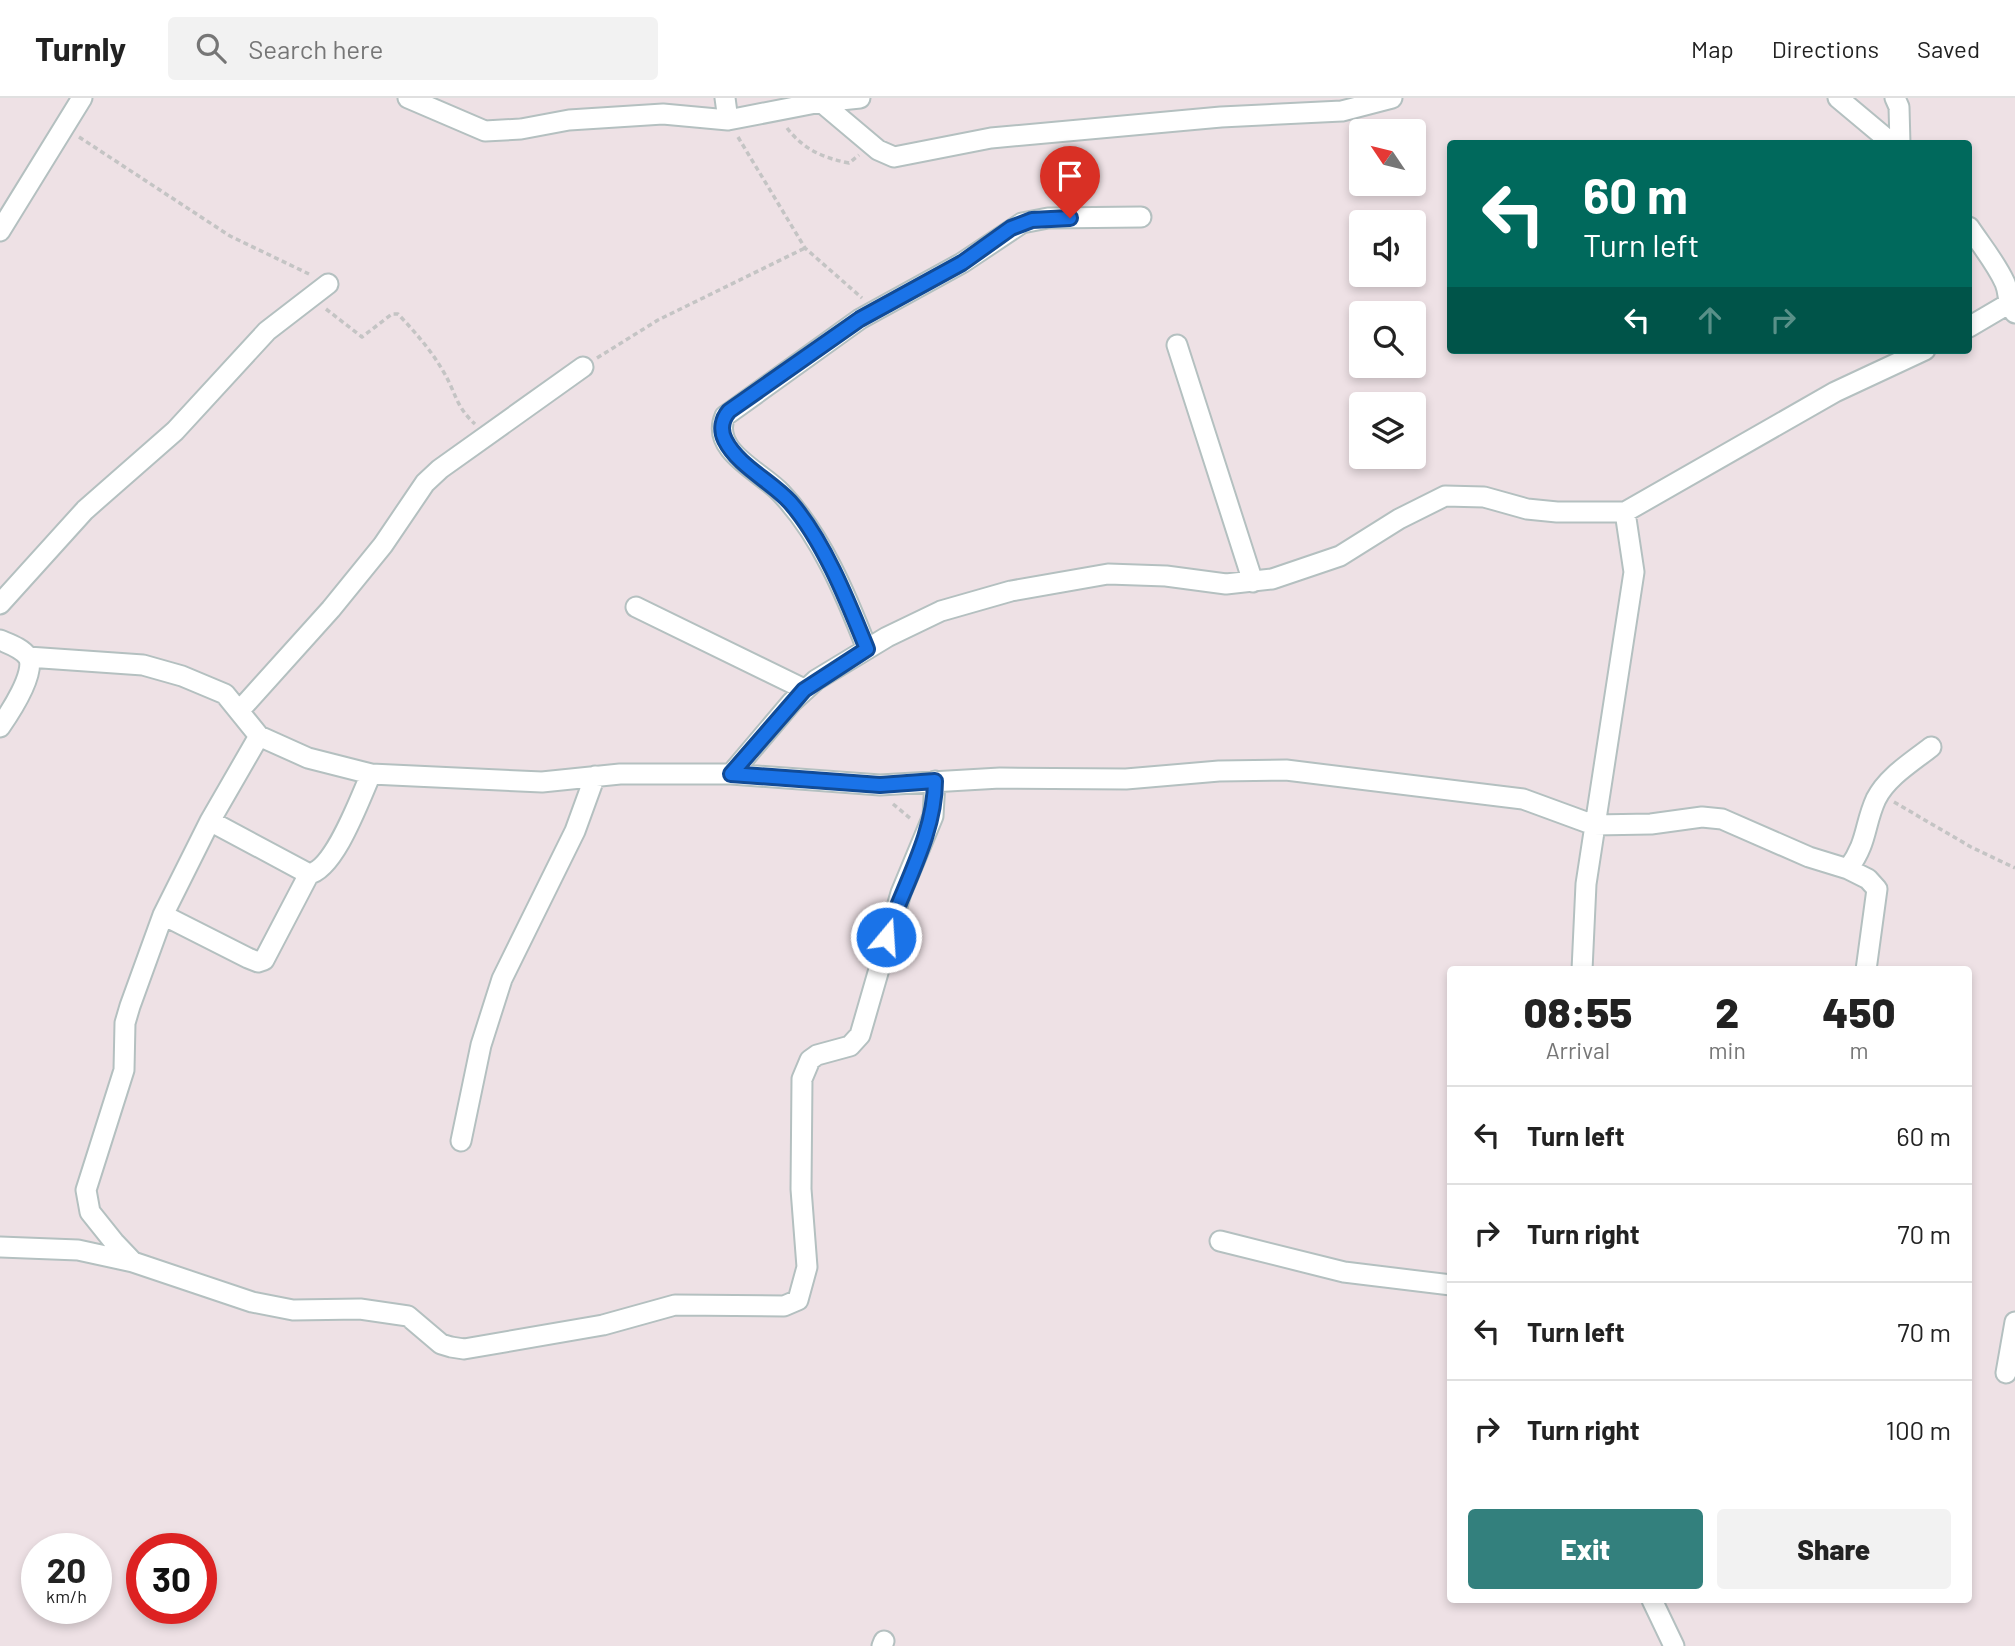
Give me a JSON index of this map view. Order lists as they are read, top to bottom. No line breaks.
{"north":"top left","page":{"header":"Turnly","search":"Search here","nav":["Map","Directions","Saved"],"turn":["60 m","Turn left"],"eta":["08:55","Arrival","2","min","450","m"],"list":[{"name":"Turn left","value":"60 m"},{"name":"Turn right","value":"70 m"},{"name":"Turn left","value":"70 m"},{"name":"Turn right","value":"100 m"}],"buttons":["Exit","Share"],"speed":"20 km/h","limit":"30"}}
